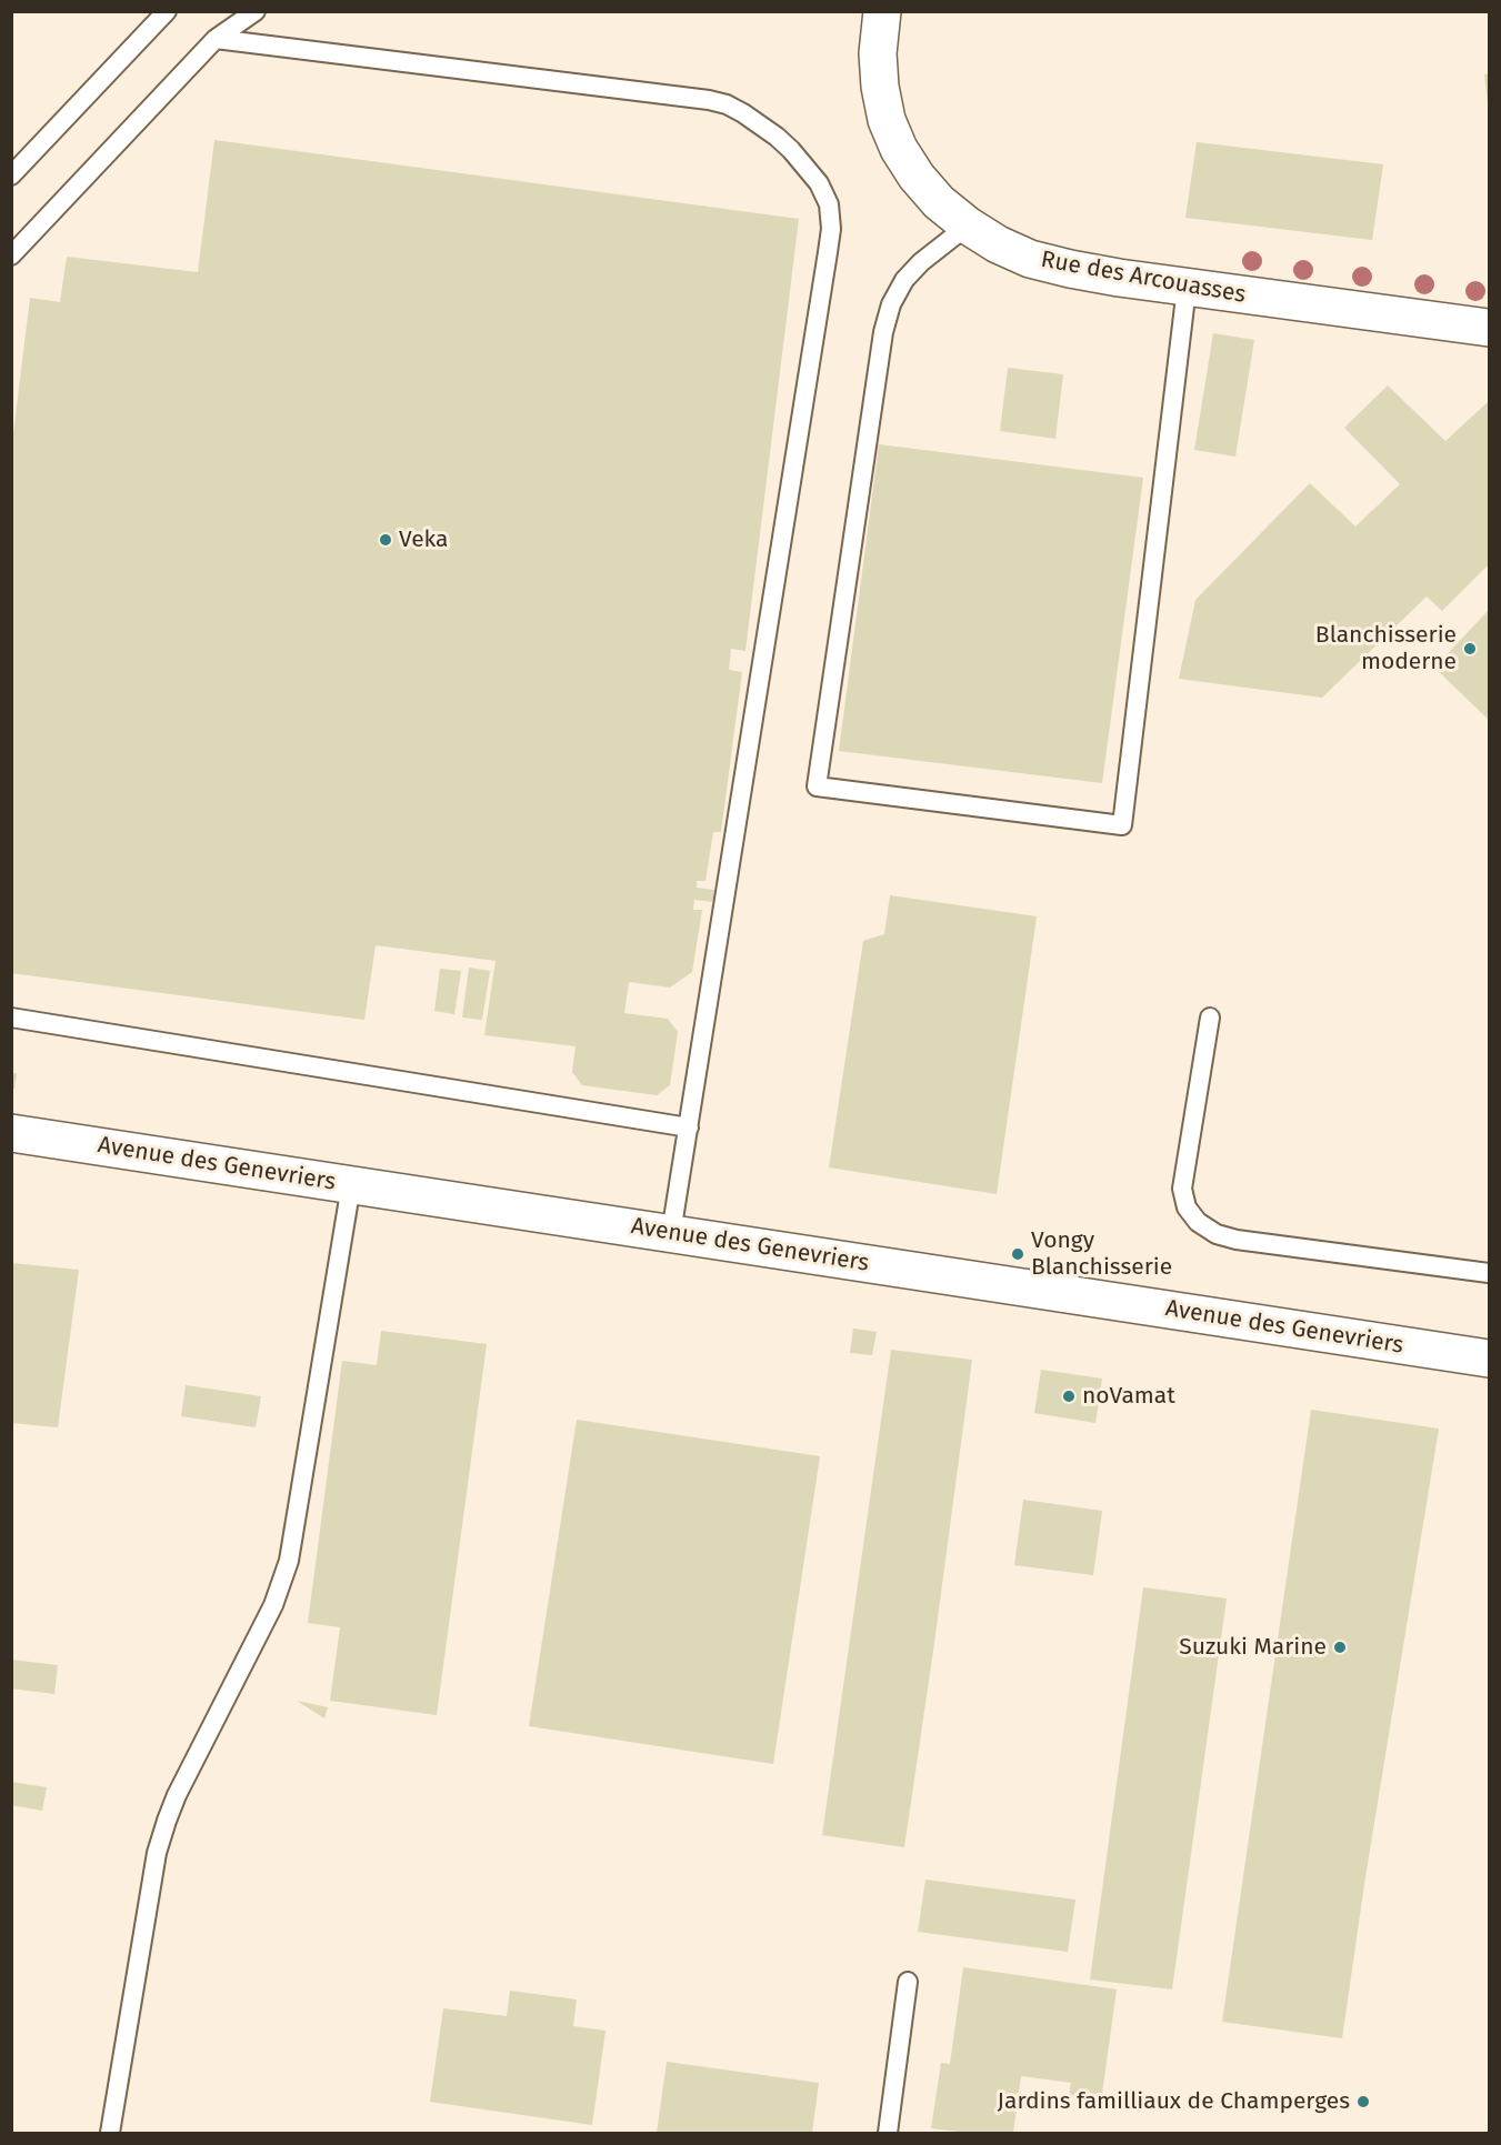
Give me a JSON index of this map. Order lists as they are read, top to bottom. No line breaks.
{"streets":{"street":["Rue des Arcouasses","Avenue des Genevriers"]},"places":["Veka","Blanchisserie moderne","Vongy Blanchisserie","noVamat","Suzuki Marine","Jardins familliaux de Champerges"]}
